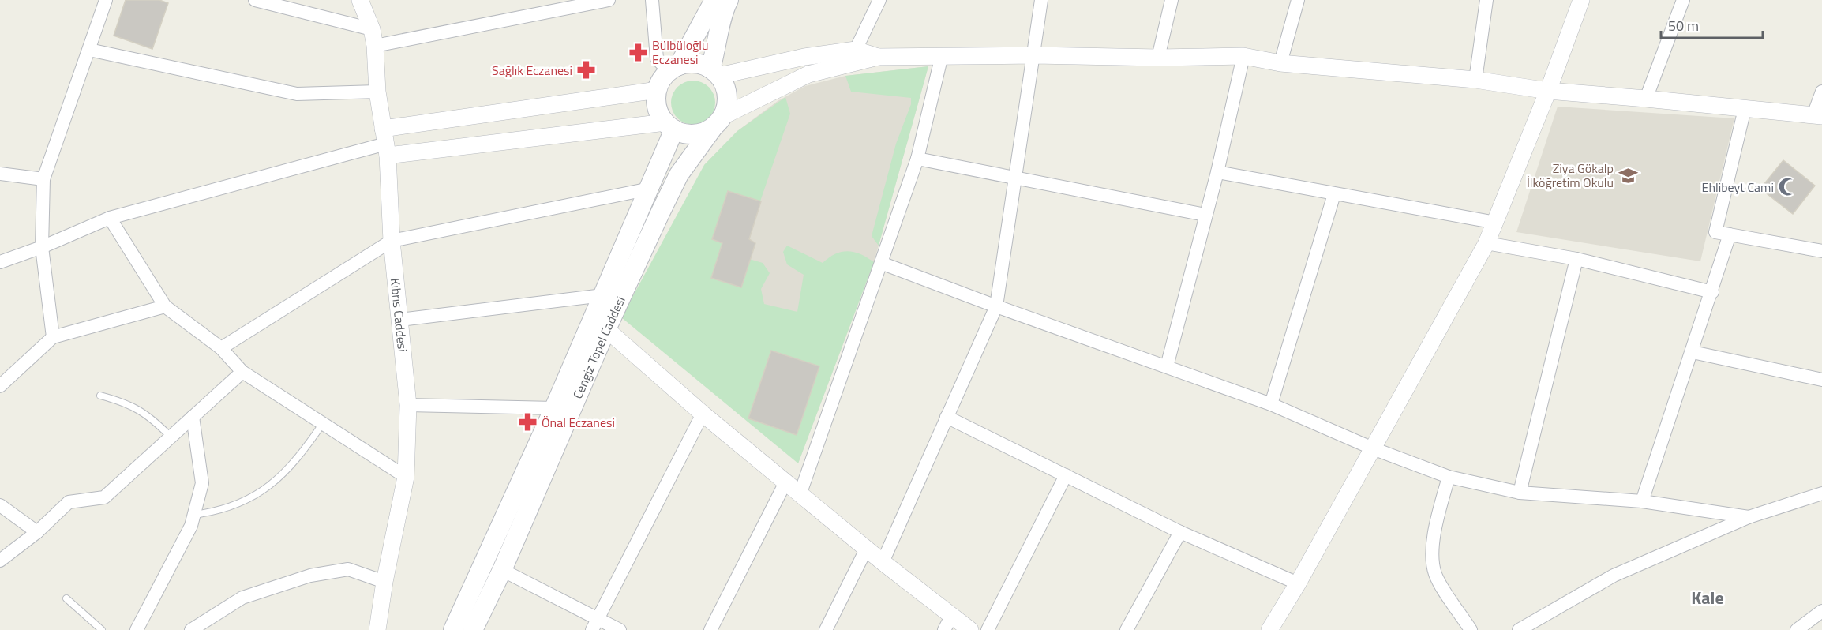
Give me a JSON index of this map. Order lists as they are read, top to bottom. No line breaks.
{"streets":{"main road":["Cengiz Topel Caddesi"],"street":["Kıbrıs Caddesi"]},"districts":["Kale"],"places":{"pharmacy":["Bülbüloğlu Eczanesi","Sağlık Eczanesi","Önal Eczanesi"],"school or university":["Ziya Gökalp İlköğretim Okulu"],"mosque":["Ehlibeyt Cami"]},"scale_bar":"50 m"}
